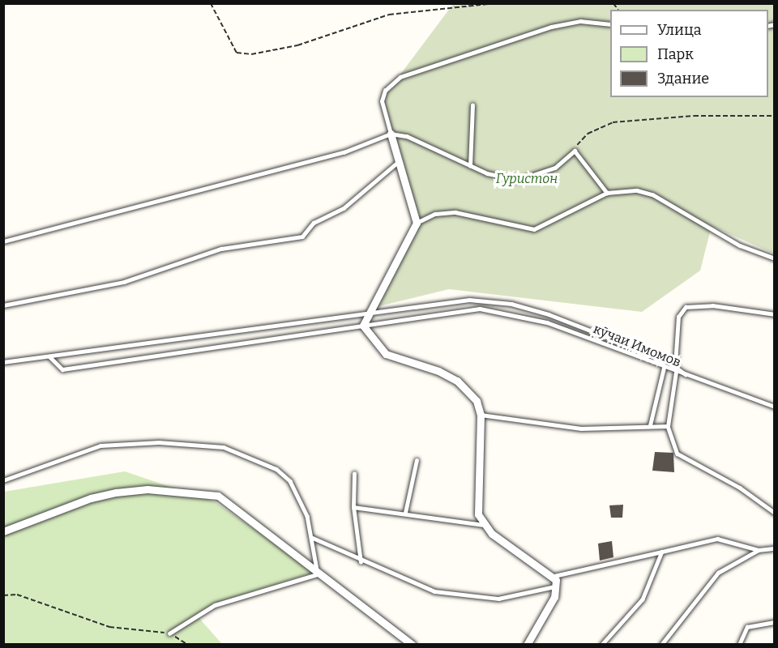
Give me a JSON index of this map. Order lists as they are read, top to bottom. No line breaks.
{"streets":{"lane":["кӯчаи Имомов"]},"parks":["Гуристон"],"legend":["Улица","Парк","Здание"]}
